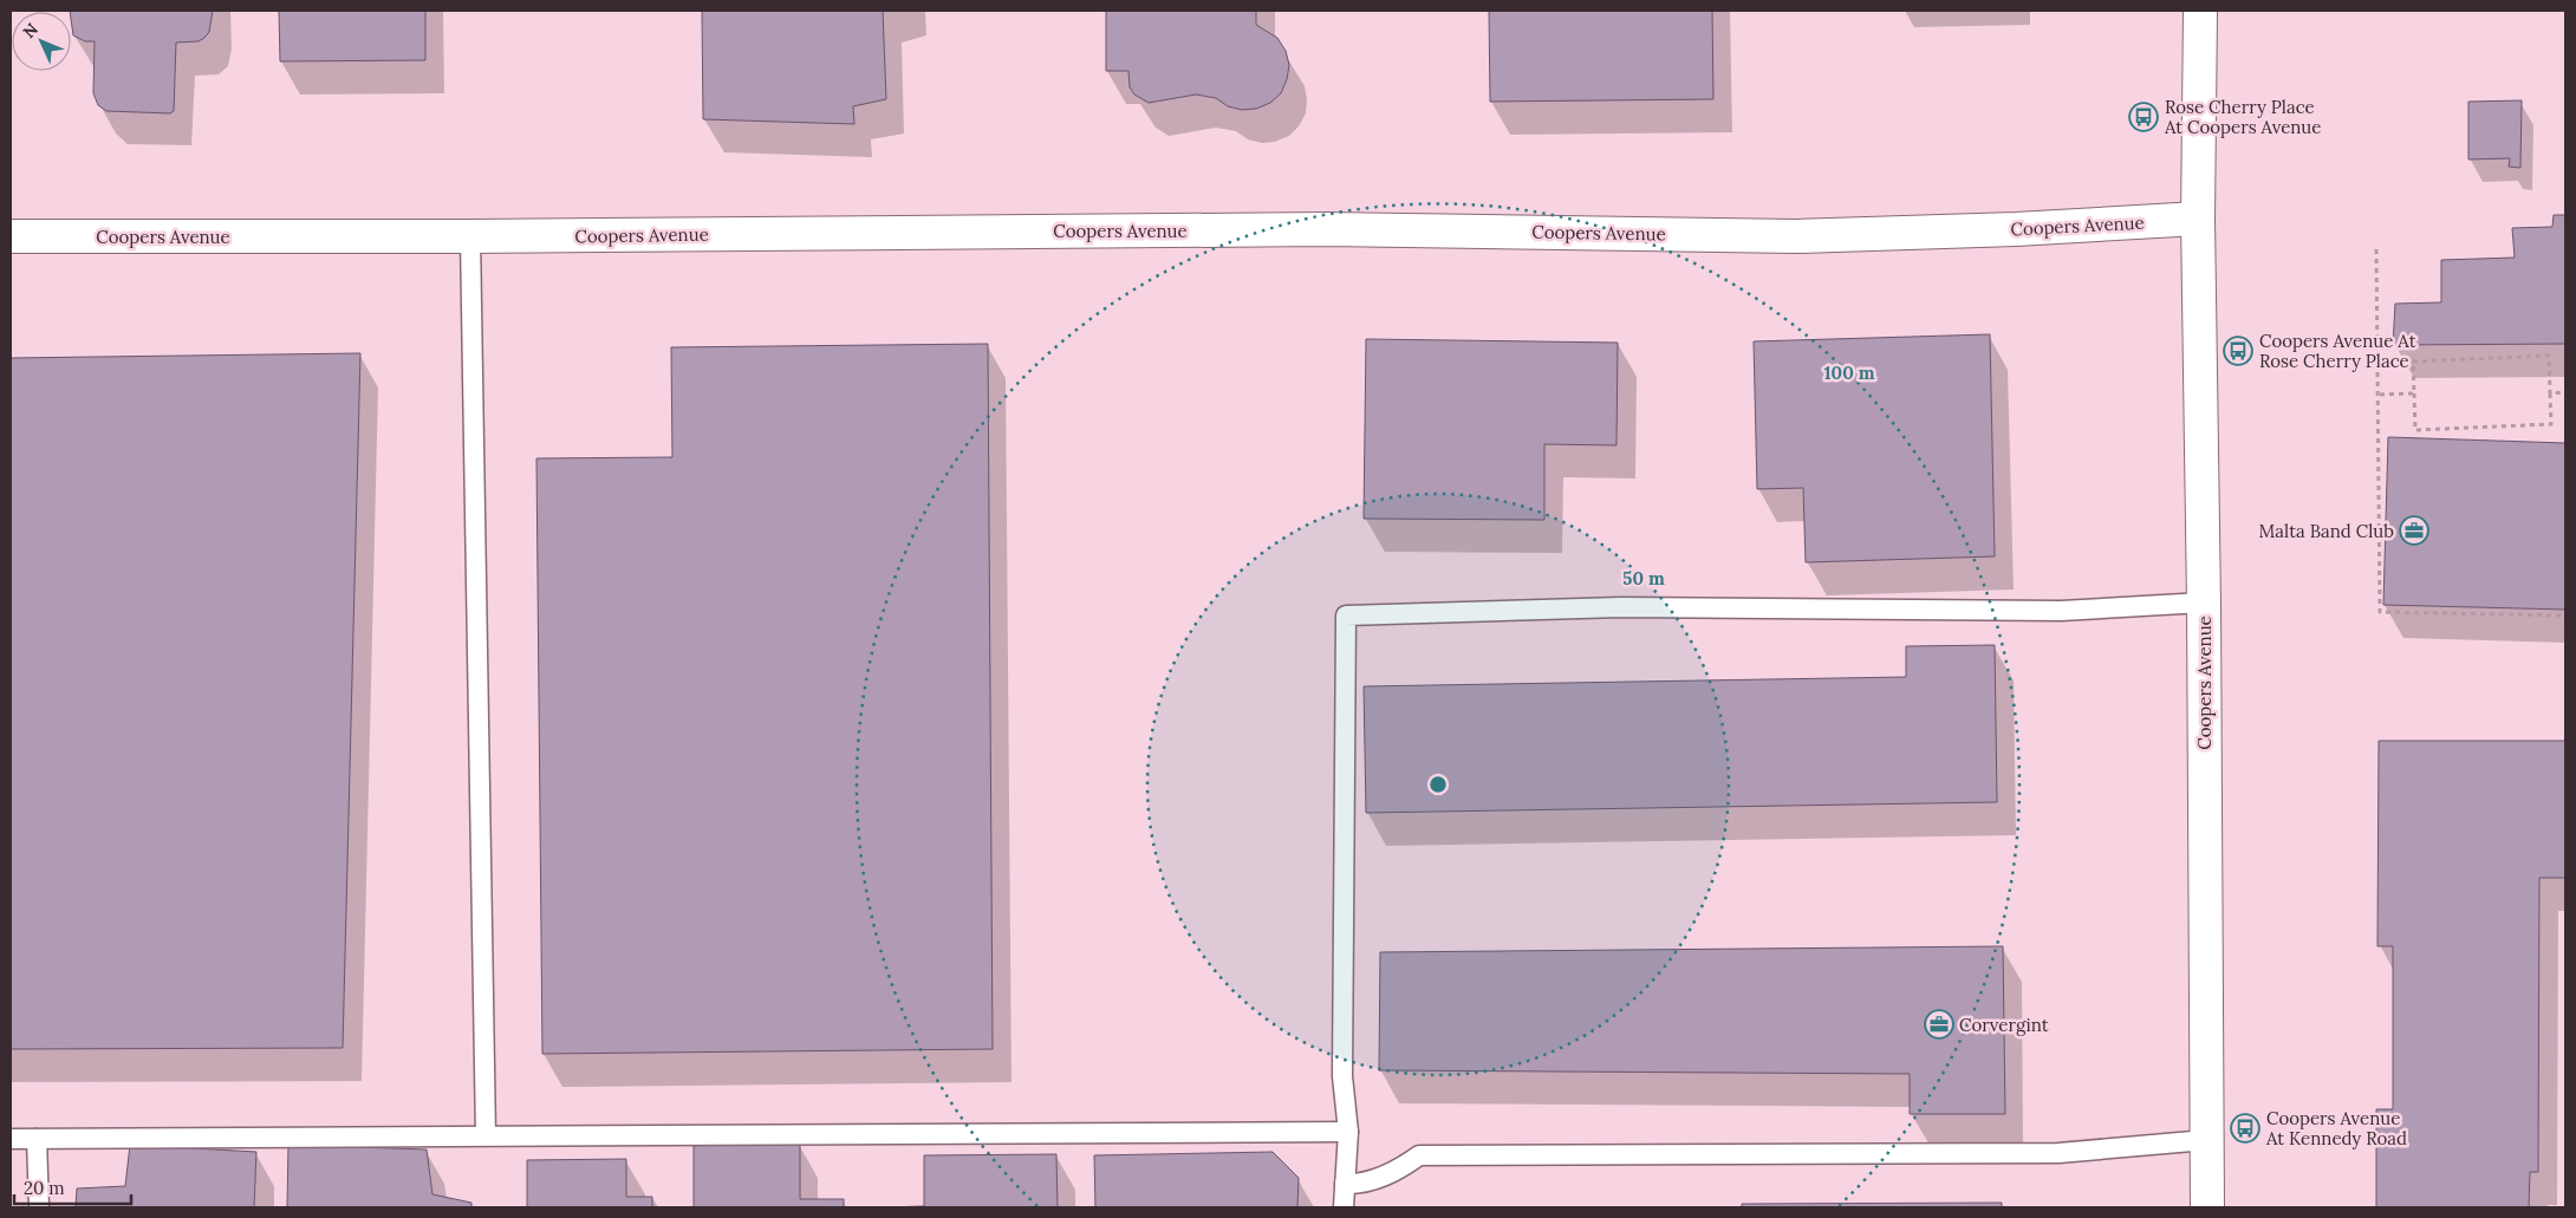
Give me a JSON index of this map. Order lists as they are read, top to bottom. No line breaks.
{"streets":{"street":["Coopers Avenue"]},"places":{"bus stop":["Rose Cherry Place At Coopers Avenue","Coopers Avenue At Rose Cherry Place","Coopers Avenue At Kennedy Road"],"office":["Malta Band Club","Corvergint"]},"scale_bar":"20 m","north":"top left","rings":["100 m","50 m"]}
